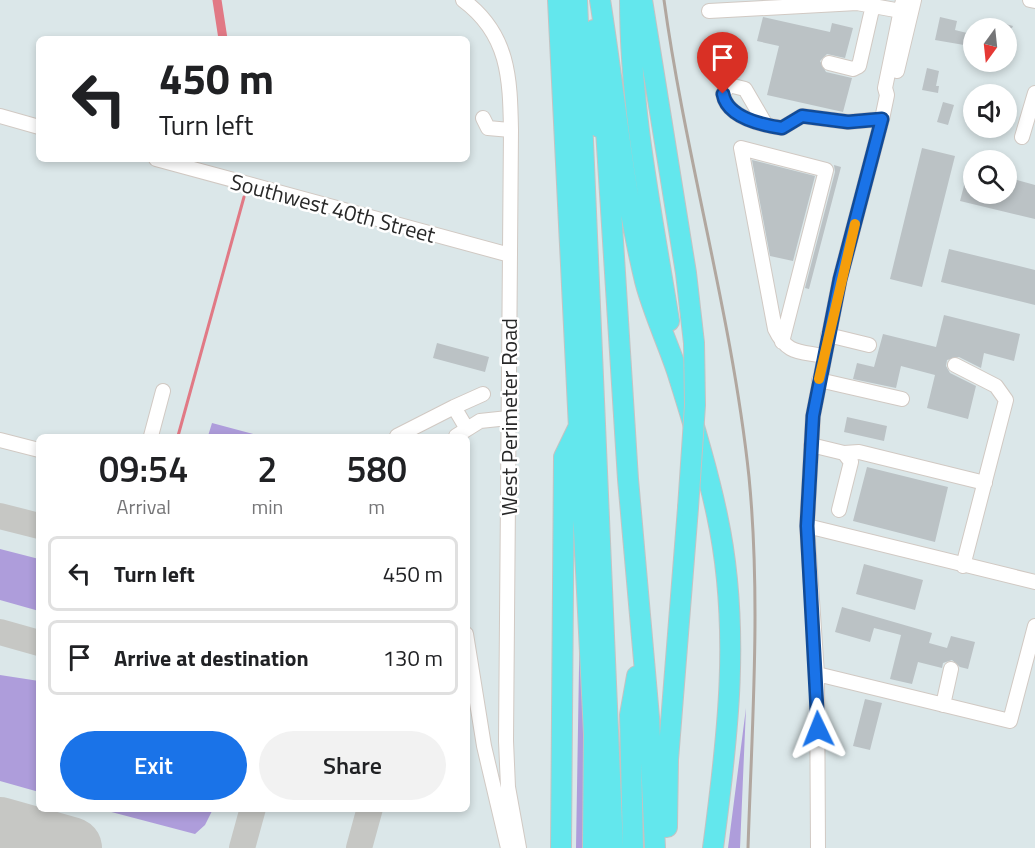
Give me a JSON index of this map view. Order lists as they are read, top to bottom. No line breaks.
{"streets":{"street":["Southwest 40th Street","West Perimeter Road"]},"crossings":[["Southwest 40th Street","West Perimeter Road"]],"north":"bottom","page":{"turn":["450 m","Turn left"],"eta":["09:54","Arrival","2","min","580","m"],"list":[{"name":"Turn left","value":"450 m"},{"name":"Arrive at destination","value":"130 m"}],"buttons":["Exit","Share"]}}
